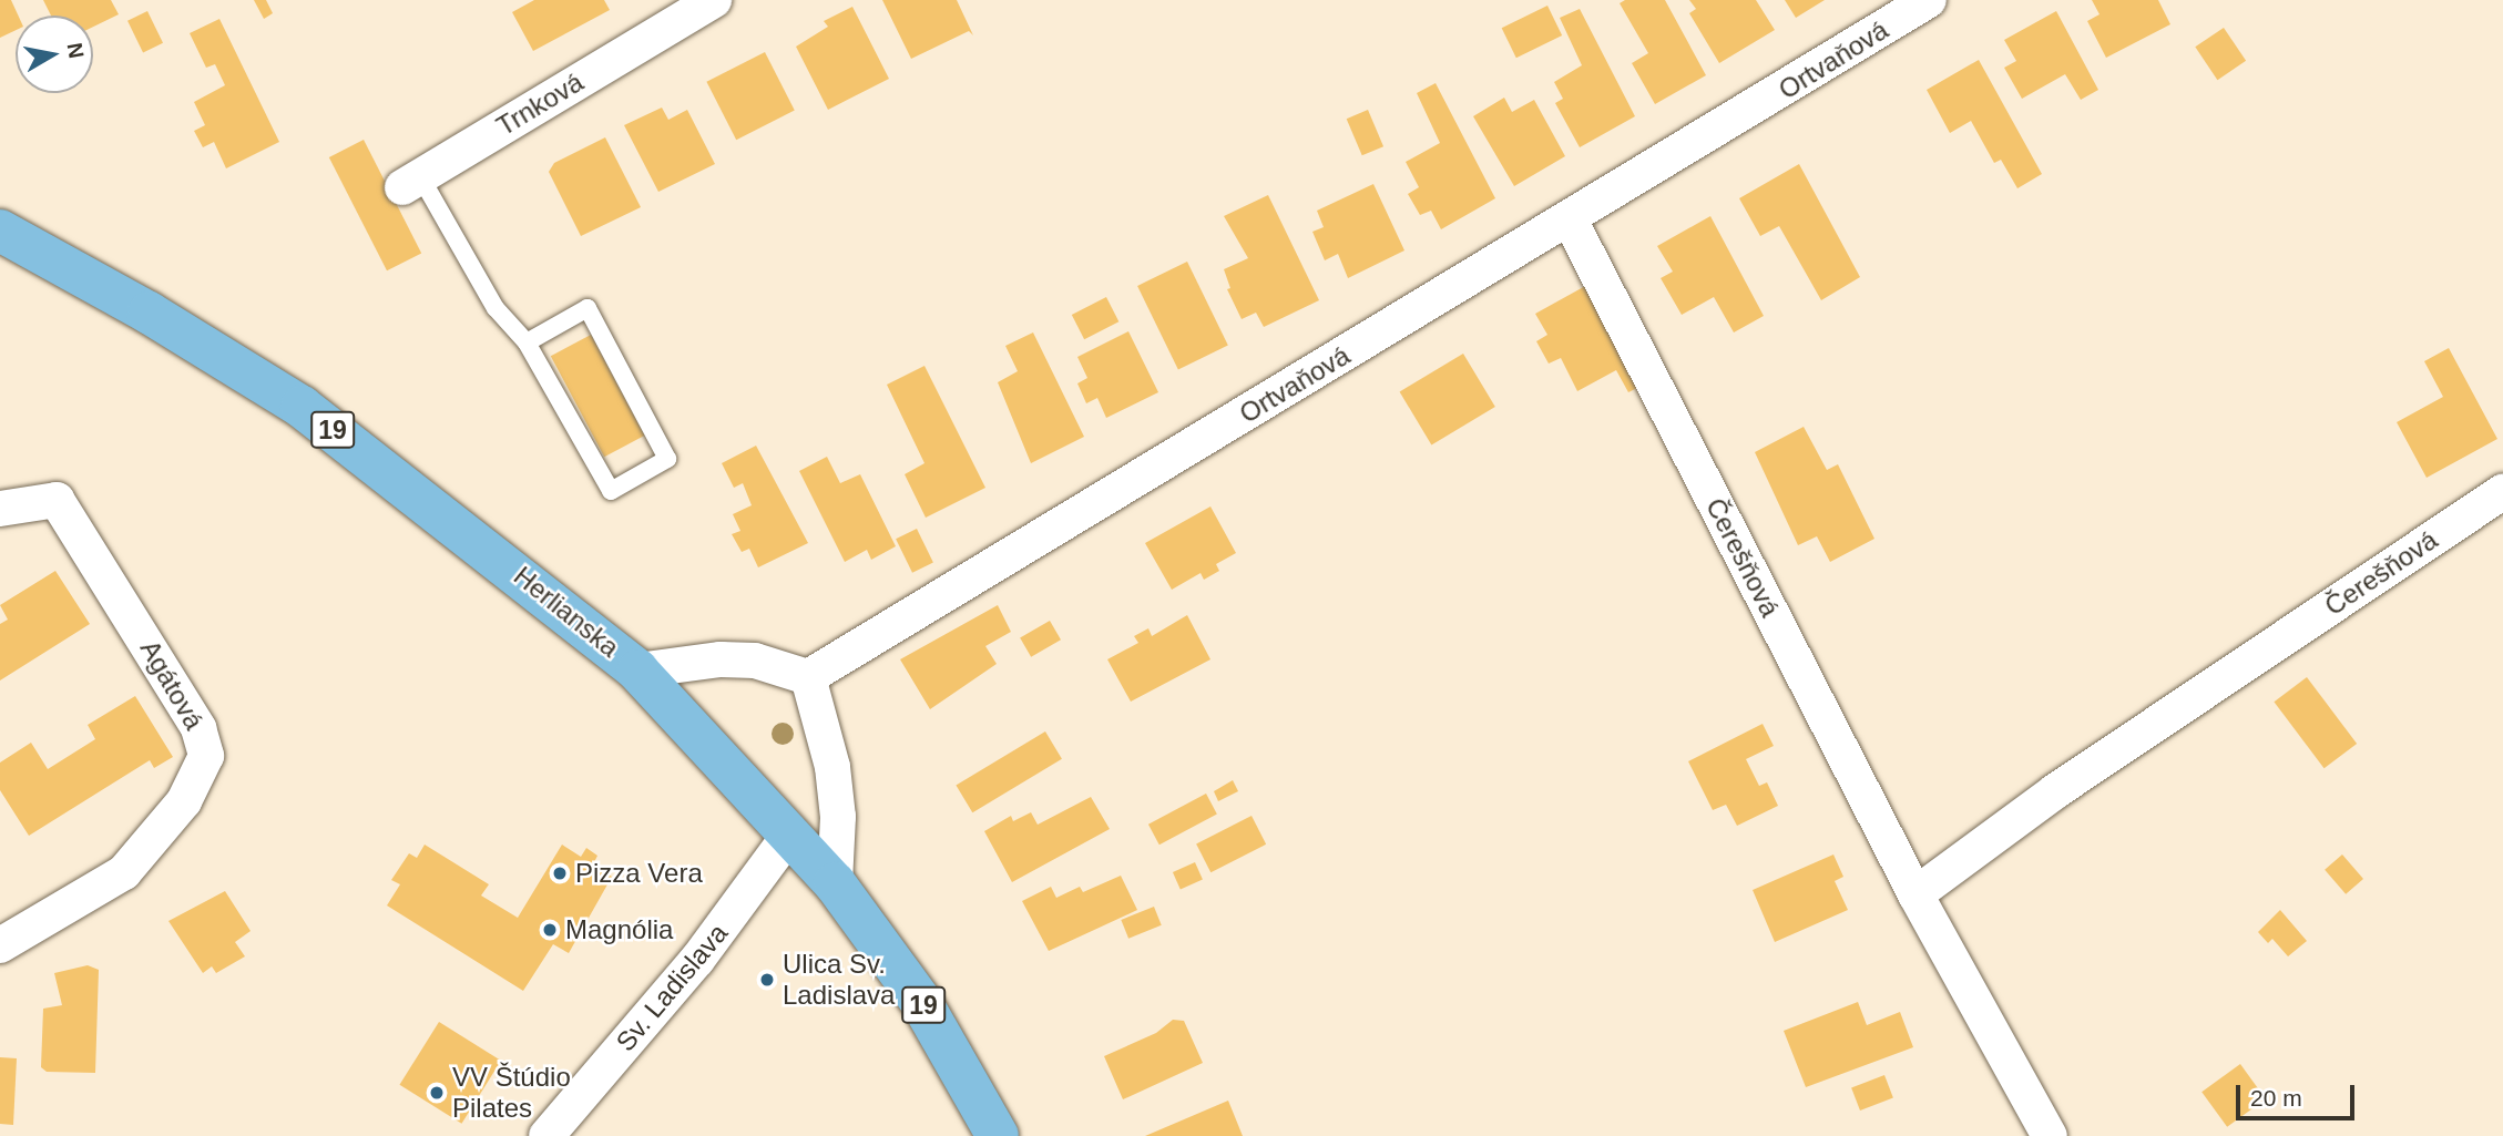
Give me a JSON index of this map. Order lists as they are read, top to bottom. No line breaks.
{"streets":{"main road":["19","Herlianska"],"street":["Ortvaňová","Trnková","Čerešňová","Agátová","Sv. Ladislava"]},"crossings":[["Ortvaňová","Čerešňová"],["Herlianska","Sv. Ladislava"]],"places":["Pizza Vera","Magnólia","Ulica Sv. Ladislava","VV Štúdio Pilates"],"scale_bar":"20 m","north":"right"}
